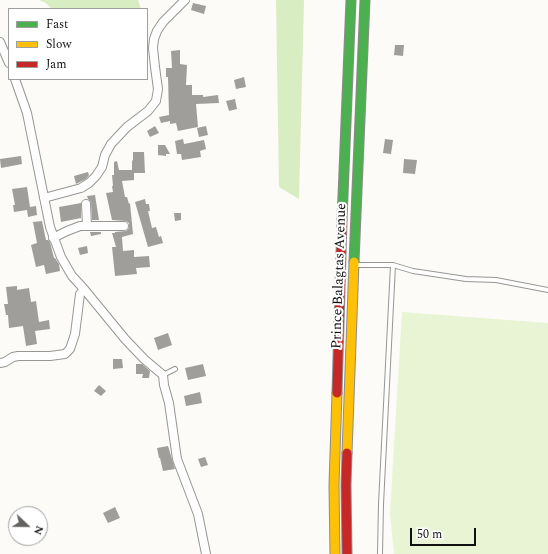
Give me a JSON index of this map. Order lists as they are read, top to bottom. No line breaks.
{"streets":{"main road":["Prince Balagtas Avenue"]},"legend":["Fast","Slow","Jam"],"scale_bar":"50 m","north":"right"}
